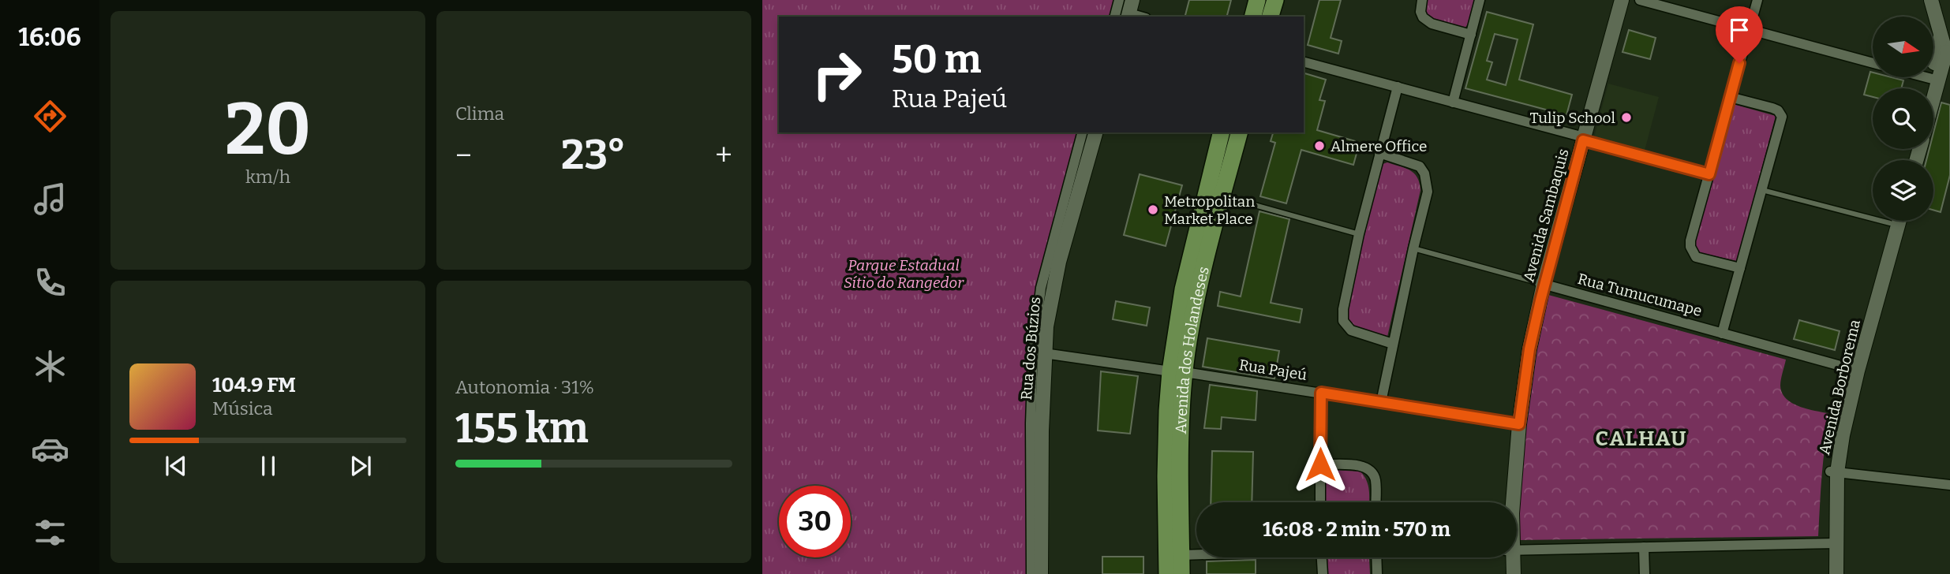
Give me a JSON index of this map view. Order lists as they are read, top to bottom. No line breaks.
{"streets":{"main road":["Avenida Sambaquis","Rua dos Búzios","Avenida dos Holandeses","Avenida Borborema"],"street":["Rua Tumucumape","Rua Pajeú"]},"crossings":[["Avenida Sambaquis","Rua Tumucumape"],["Avenida Sambaquis","Rua Pajeú"],["Rua Tumucumape","Avenida Borborema"],["Rua dos Búzios","Rua Pajeú"],["Avenida dos Holandeses","Rua Pajeú"]],"districts":["CALHAU"],"parks":["Parque Estadual Sítio do Rangedor"],"places":["Tulip School","Almere Office","Metropolitan Market Place"],"north":"right","page":{"tabs":"16:06","tile":[["20","km/h"],"Clima",["Autonomia · 31%","155 km"]],"turn":["50 m","Rua Pajeú"],"heat":["−","23°","+"],"song":["104.9 FM","Música"],"limit":"30","trip":"16:08 · 2 min · 570 m"}}
